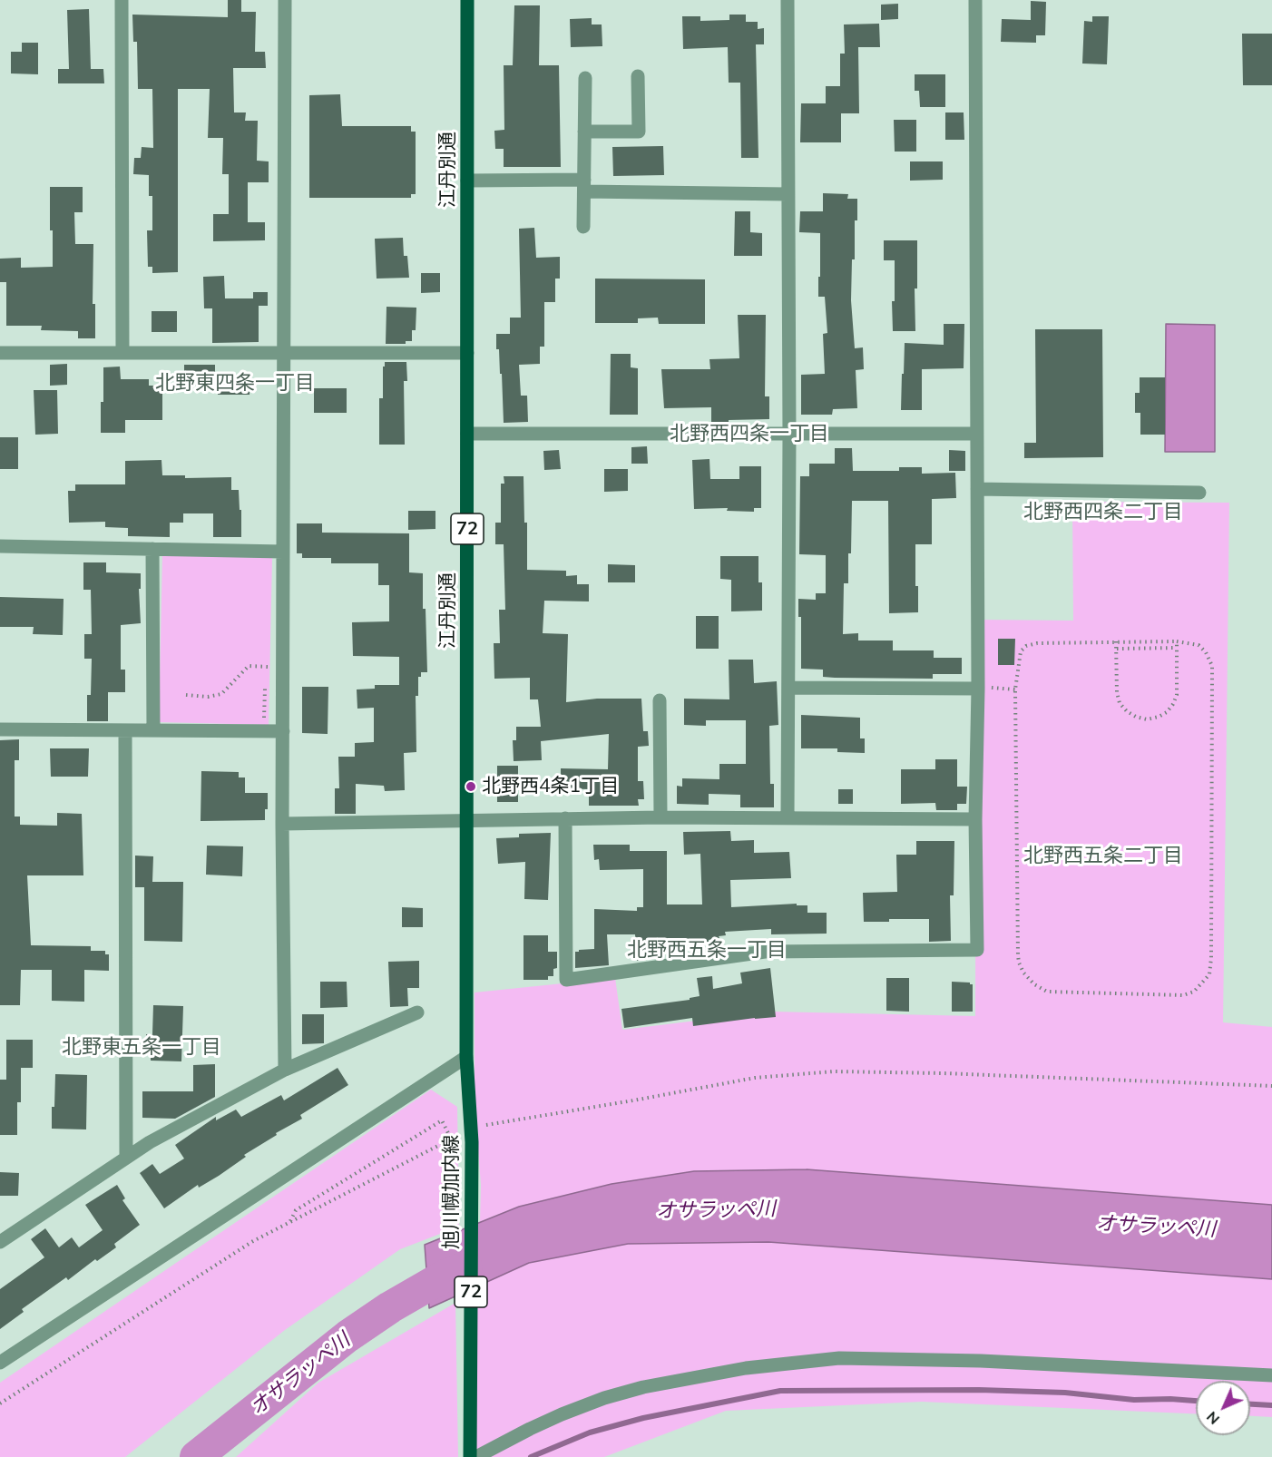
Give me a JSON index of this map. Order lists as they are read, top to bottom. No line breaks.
{"streets":{"main road":["江丹別通","72","旭川幌加内線"]},"crossings":[["江丹別通","旭川幌加内線"]],"districts":["北野東四条一丁目","北野西四条一丁目","北野西四条二丁目","北野西五条二丁目","北野西五条一丁目","北野東五条一丁目"],"water":["オサラッペ川"],"places":["北野西4条1丁目"],"north":"bottom left"}
